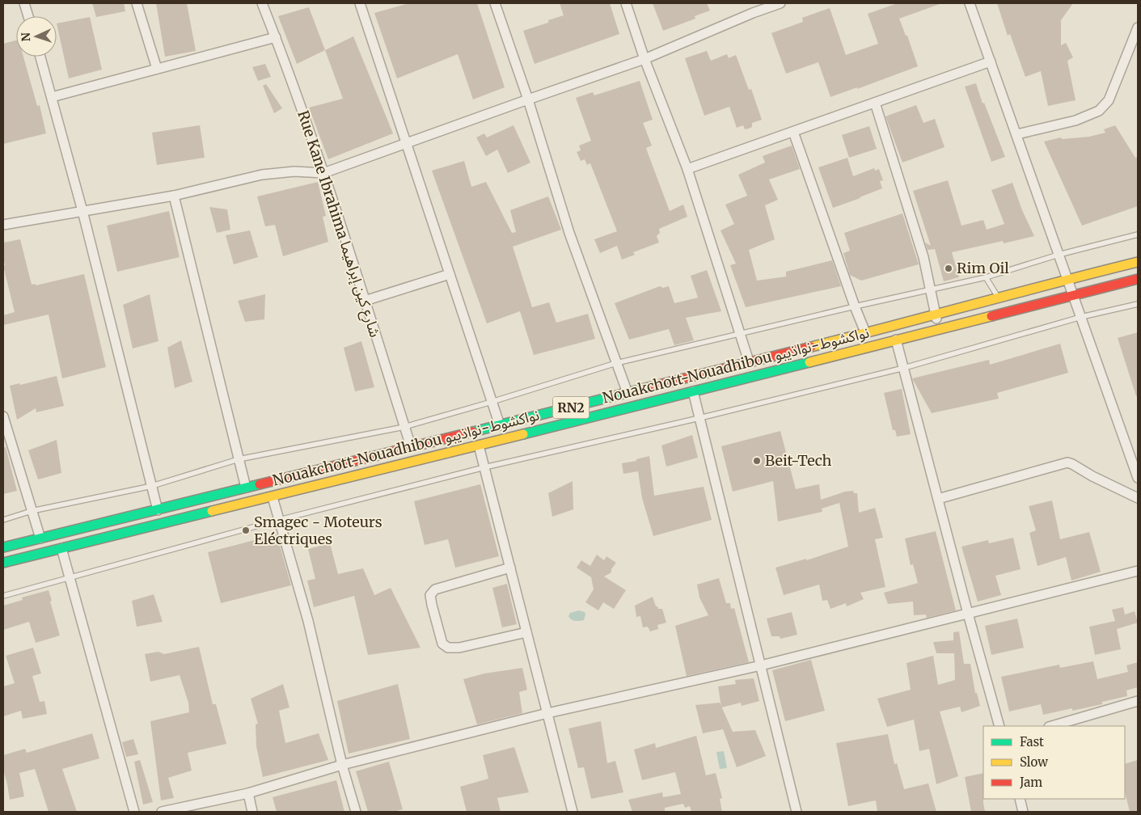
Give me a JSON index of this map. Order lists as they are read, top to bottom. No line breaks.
{"streets":{"highway":["Nouakchott-Nouadhibou نواكشوط-نواذيبو","RN2"],"street":["Rue Kane Ibrahima شارع كين إبراهيما"]},"crossings":[["Rue Kane Ibrahima شارع كين إبراهيما","Nouakchott-Nouadhibou نواكشوط-نواذيبو"]],"places":["Rim Oil","Beit-Tech","Smagec - Moteurs Eléctriques"],"legend":["Fast","Slow","Jam"],"north":"left"}
